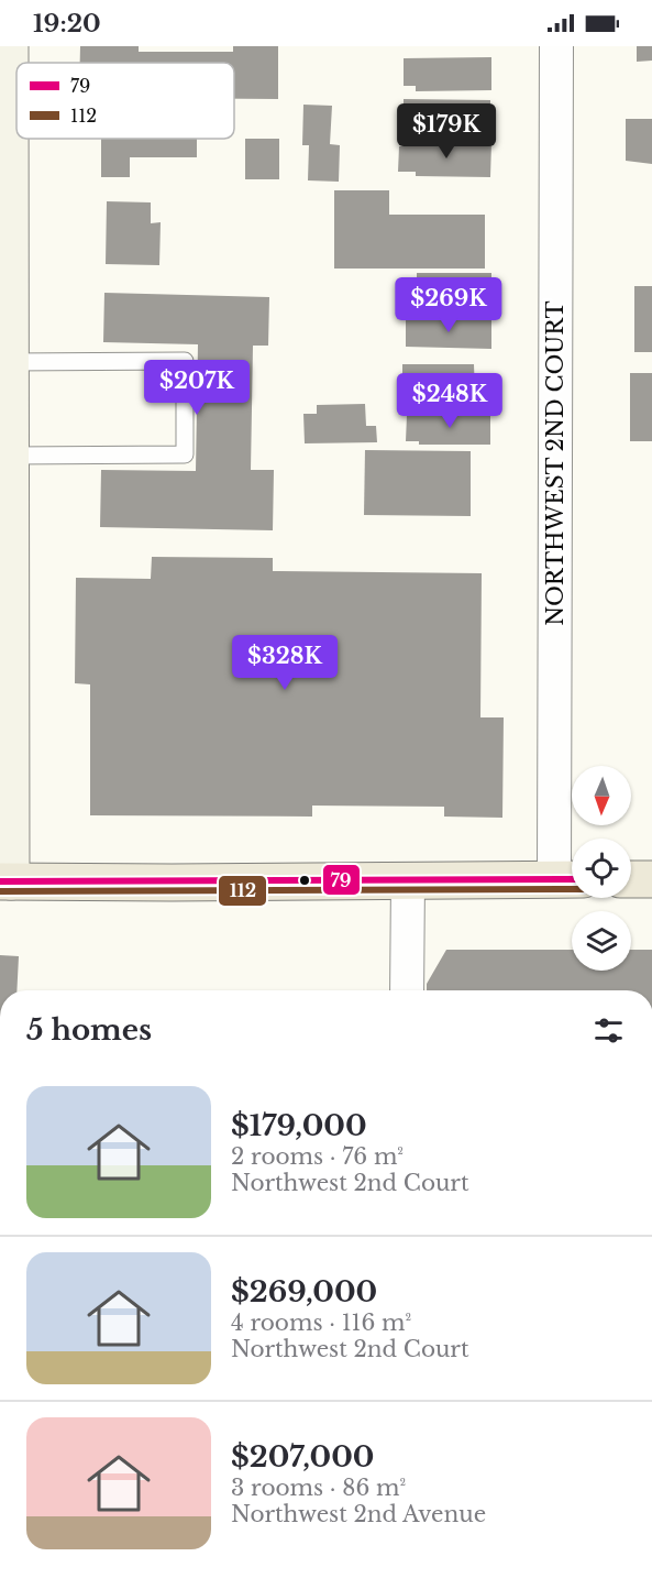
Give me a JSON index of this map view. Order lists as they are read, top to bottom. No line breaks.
{"streets":{"street":["NORTHWEST 2ND COURT"]},"lines":["transit line 79","transit line 112"],"legend":["79","112"],"north":"bottom","page":{"status":"19:20","price":["$179K","$269K","$207K","$248K","$328K"],"heading":"5 homes","list":[{"name":"$179,000","note":"2 rooms · 76 m² · Northwest 2nd Court"},{"name":"$269,000","note":"4 rooms · 116 m² · Northwest 2nd Court"},{"name":"$207,000","note":"3 rooms · 86 m² · Northwest 2nd Avenue"}]}}
